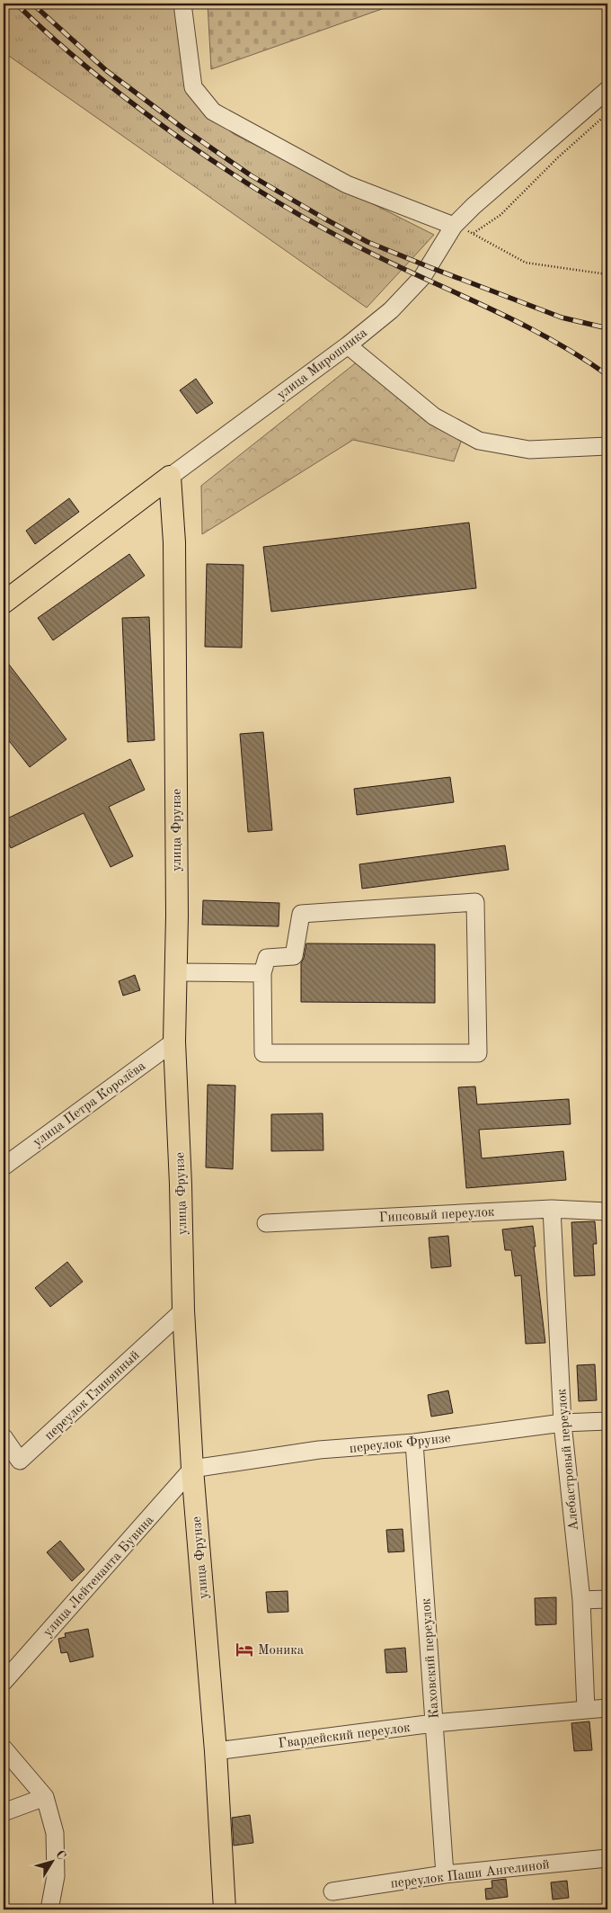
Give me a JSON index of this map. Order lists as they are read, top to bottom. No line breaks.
{"streets":{"main road":["улица Мирошника","улица Фрунзе"],"street":["улица Петра Королёва","Гипсовый переулок","переулок Глинянный","переулок Фрунзе","Алебастровый переулок","улица Лейтенанта Бувина","Каховский переулок","Гвардейский переулок","переулок Паши Ангелиной"]},"crossings":[["улица Мирошника","улица Фрунзе"],["улица Фрунзе","улица Петра Королёва"],["улица Фрунзе","переулок Глинянный"],["улица Фрунзе","переулок Фрунзе"],["улица Фрунзе","улица Лейтенанта Бувина"],["улица Фрунзе","Гвардейский переулок"],["Гипсовый переулок","Алебастровый переулок"],["переулок Фрунзе","Алебастровый переулок"],["переулок Фрунзе","улица Лейтенанта Бувина"],["переулок Фрунзе","Каховский переулок"],["Алебастровый переулок","Гвардейский переулок"],["Каховский переулок","Гвардейский переулок"],["Каховский переулок","переулок Паши Ангелиной"]],"places":{"hotel":["Моника"]},"north":"top right"}
